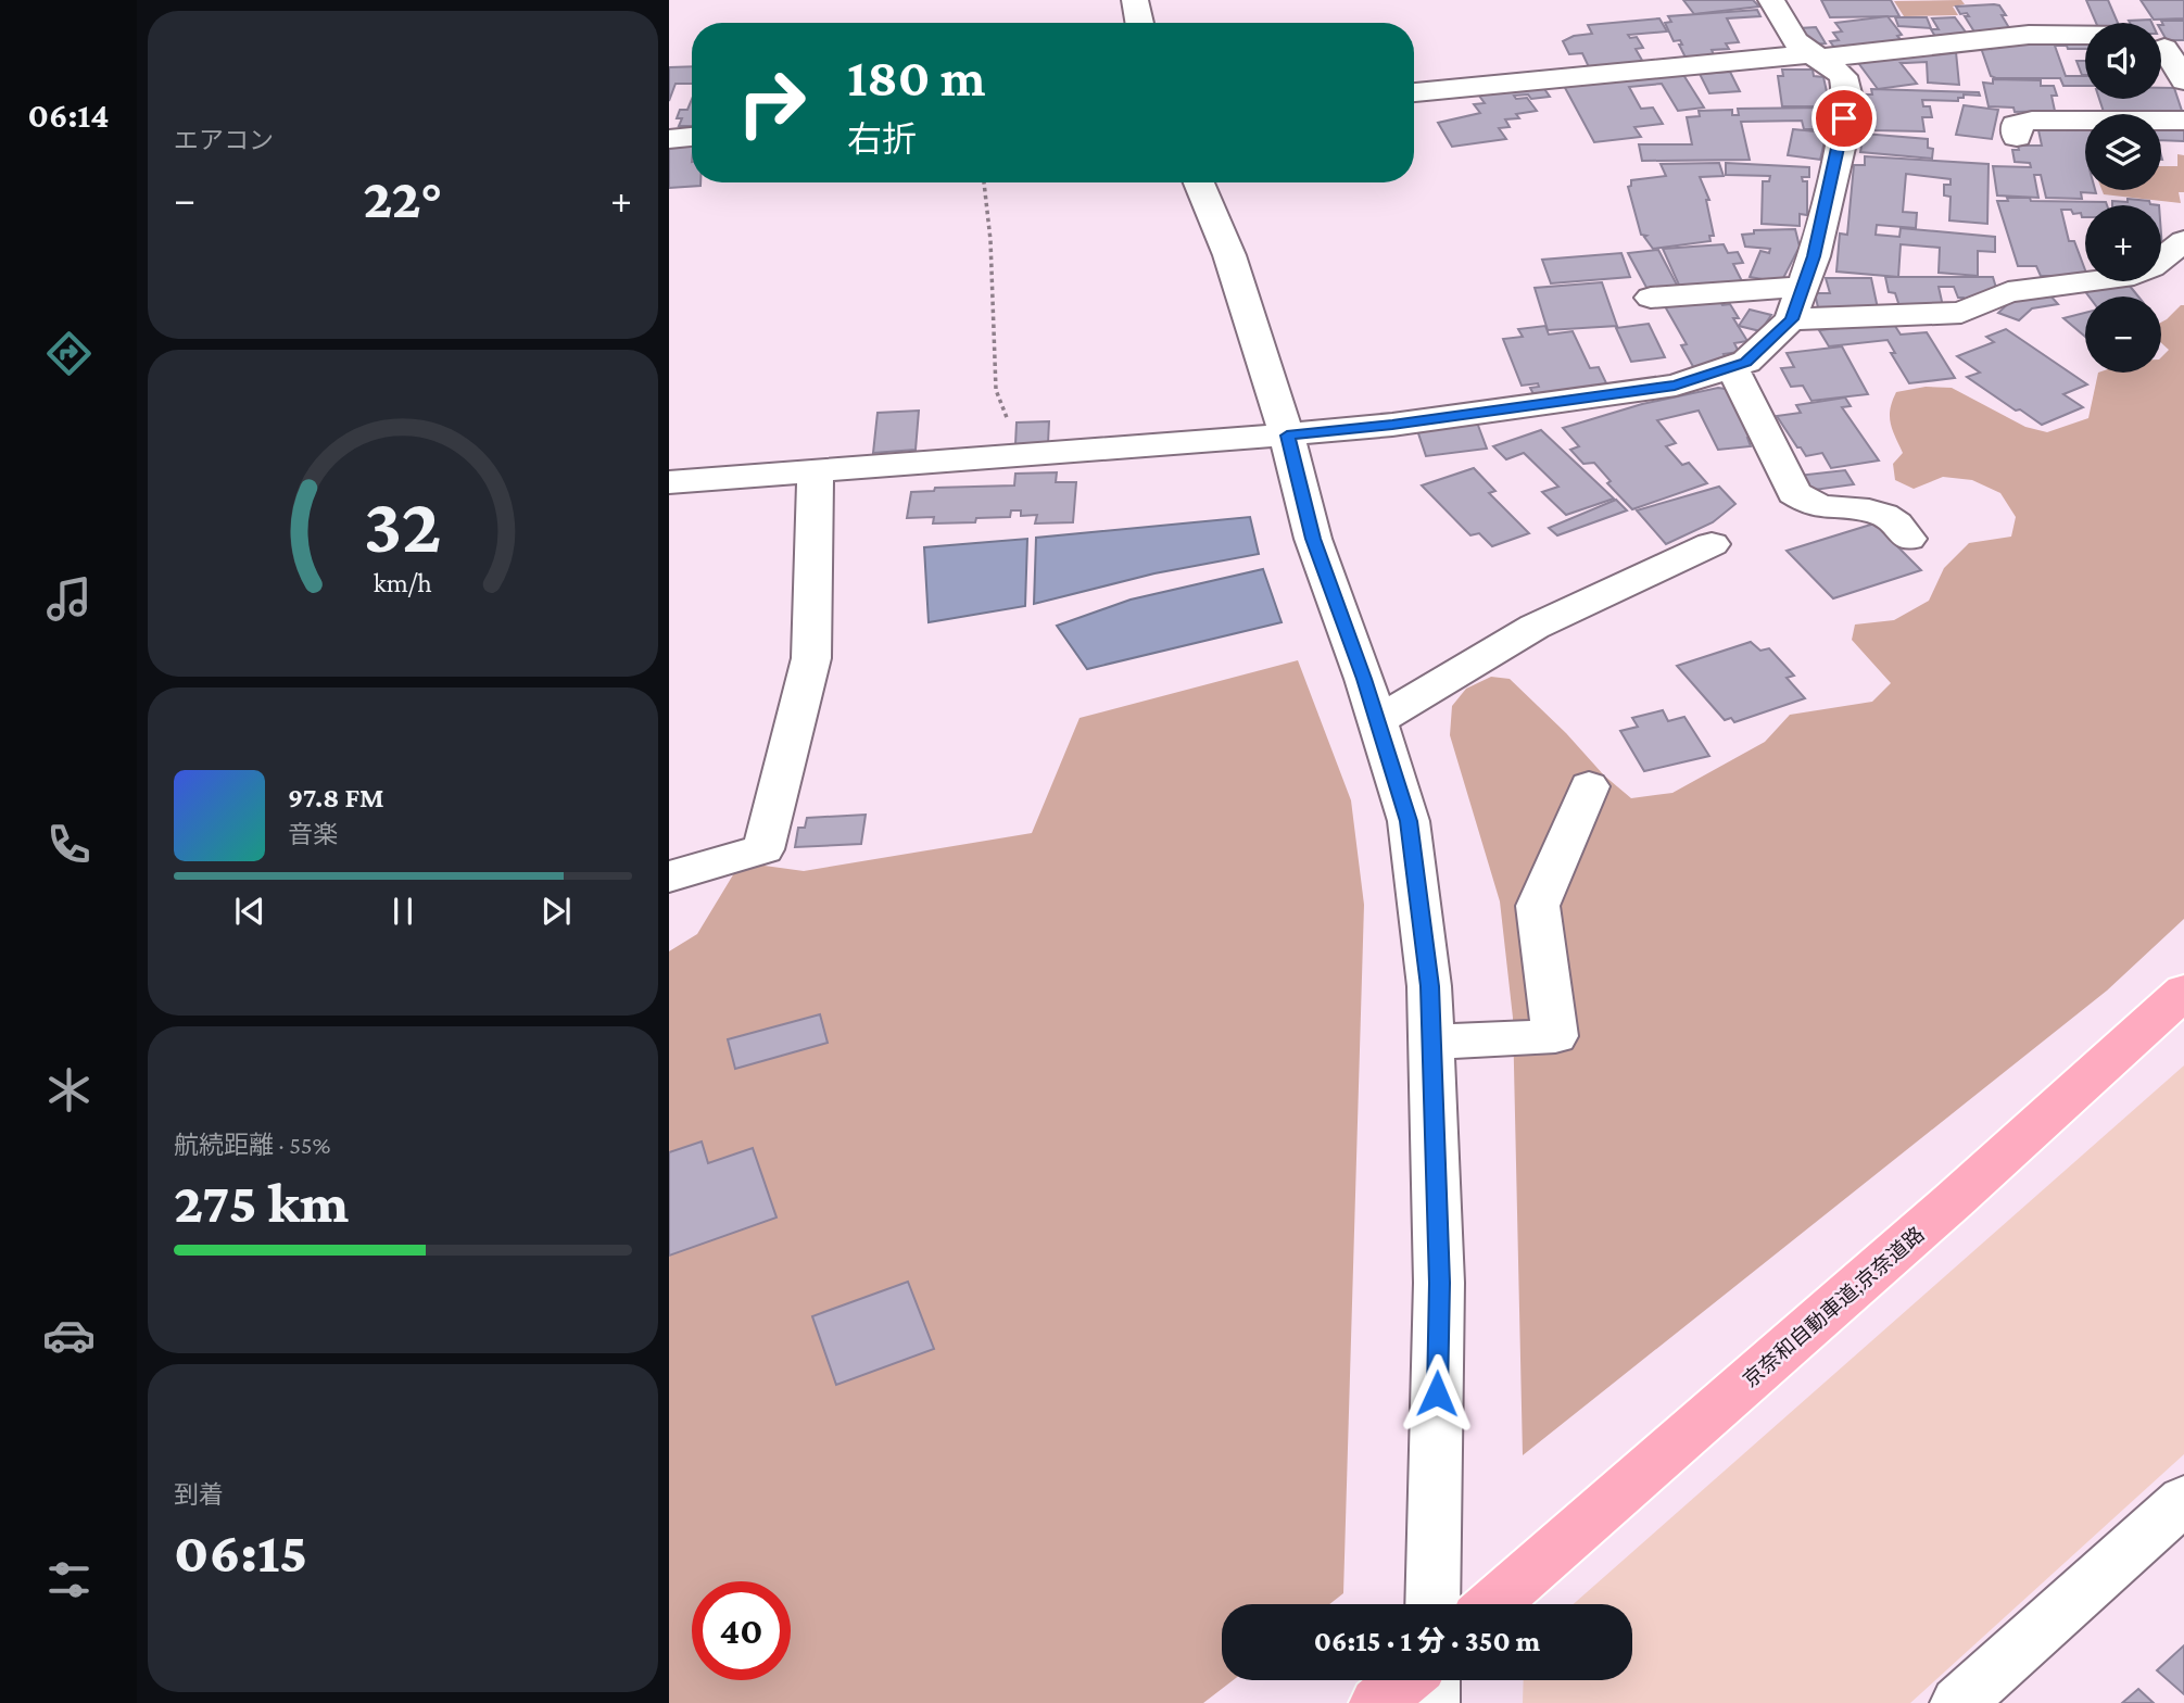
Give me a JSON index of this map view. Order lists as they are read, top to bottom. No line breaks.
{"streets":{"highway":["京奈和自動車道;京奈道路"]},"page":{"tabs":"06:14","tile":["エアコン",["航続距離 · 55%","275 km"],["到着","06:15"]],"map_buttons":["+","−"],"turn":["180 m","右折"],"heat":["−","22°","+"],"song":["97.8 FM","音楽"],"limit":"40","trip":"06:15 · 1 分 · 350 m","gauge":["32","km/h"]}}
